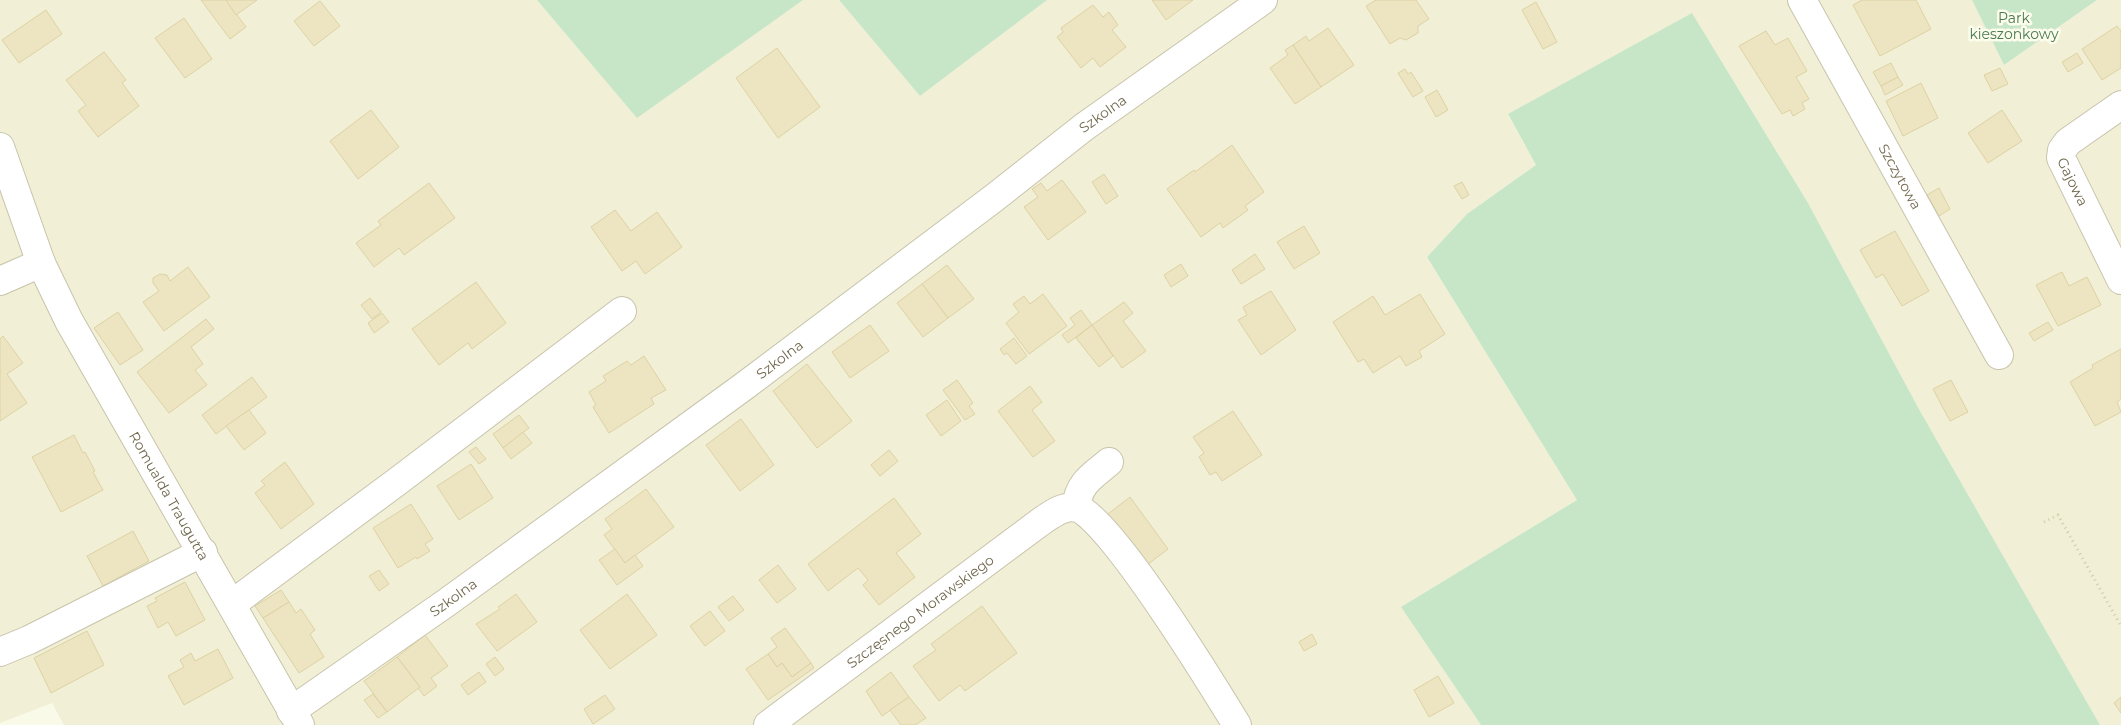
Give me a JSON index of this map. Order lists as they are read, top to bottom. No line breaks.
{"streets":{"street":["Szkolna","Szczytowa","Gajowa","Romualda Traugutta","Szczęsnego Morawskiego"]},"crossings":[["Szkolna","Romualda Traugutta"]],"parks":["Park kieszonkowy"]}
